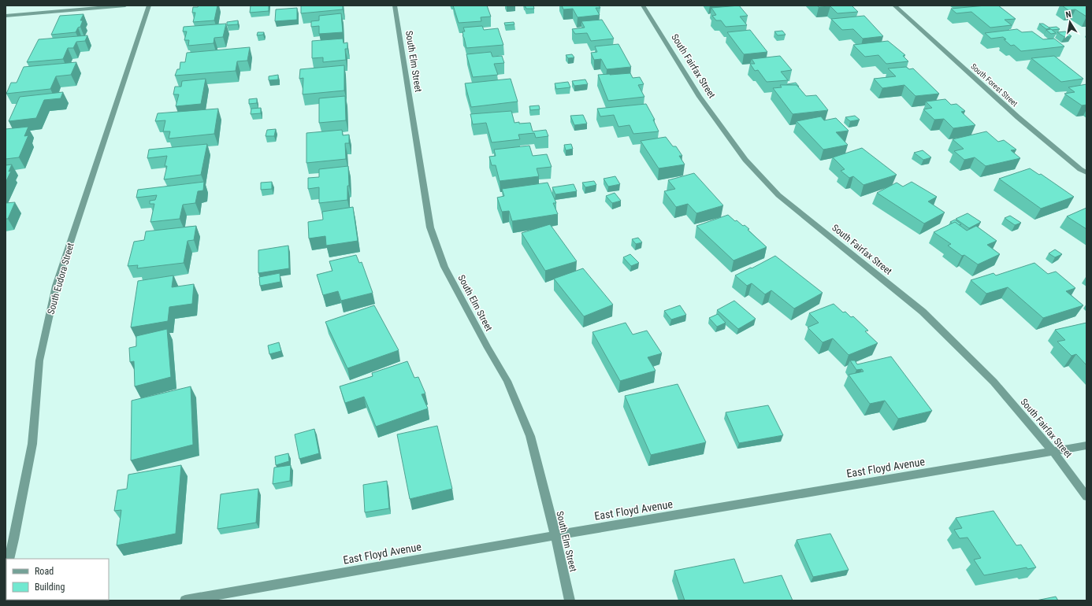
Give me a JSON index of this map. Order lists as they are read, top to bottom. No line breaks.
{"streets":{"street":["South Elm Street","South Fairfax Street","South Forest Street","South Eudora Street","East Floyd Avenue"]},"crossings":[["South Elm Street","East Floyd Avenue"],["South Fairfax Street","East Floyd Avenue"]],"legend":["Road","Building"],"north":"top"}
